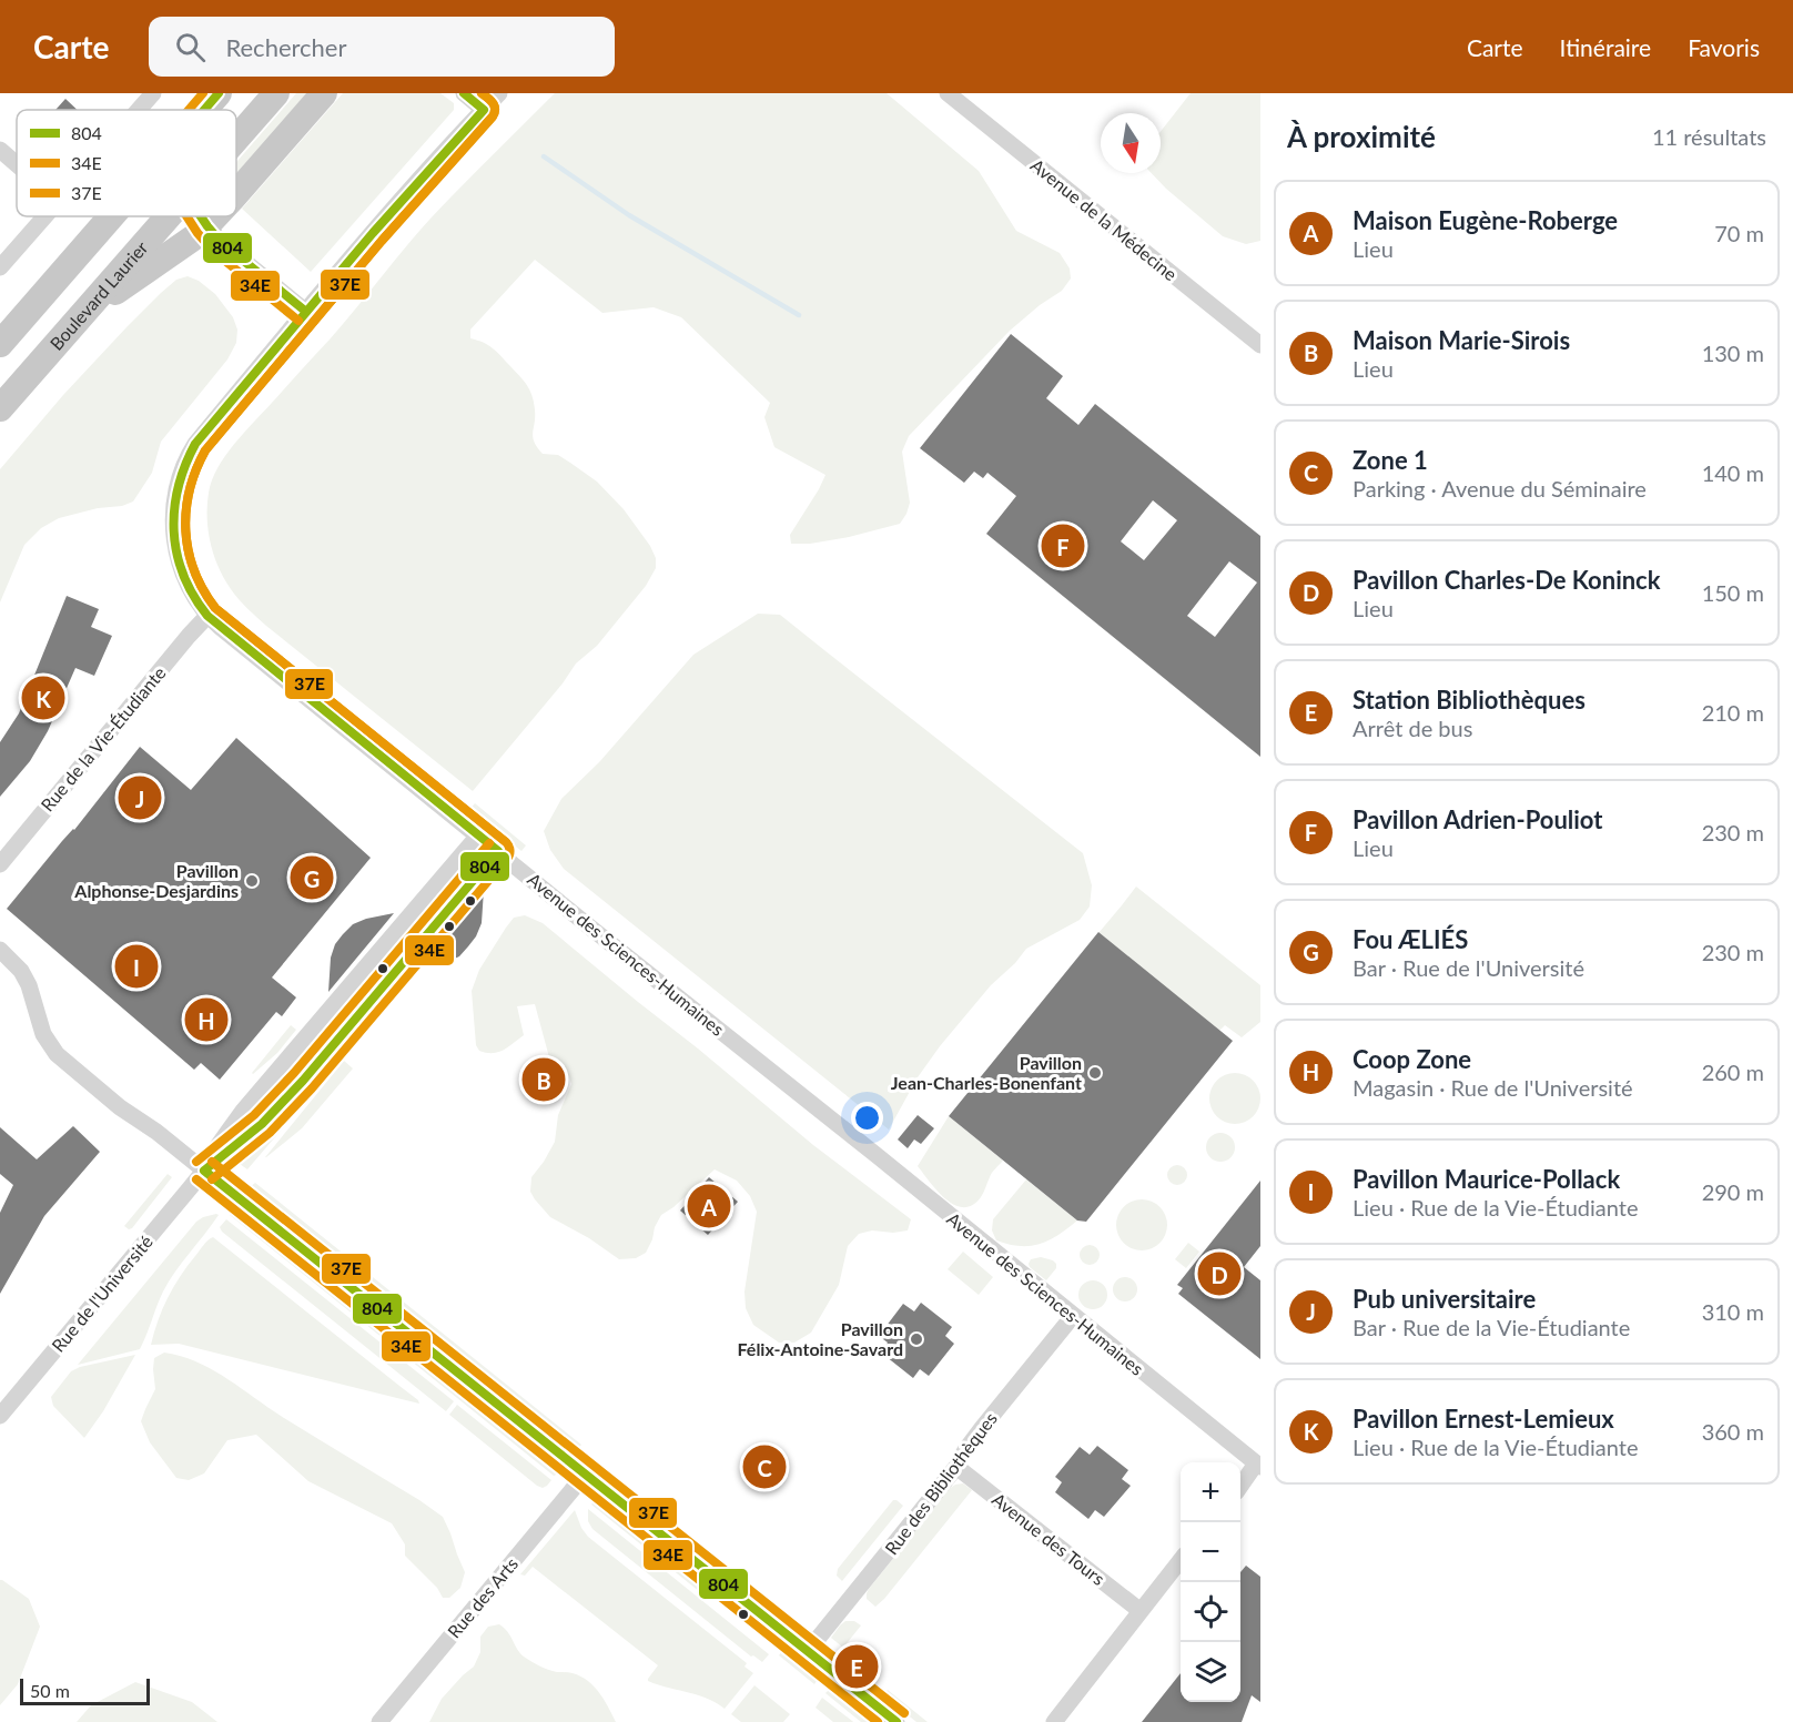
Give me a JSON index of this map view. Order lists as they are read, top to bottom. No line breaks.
{"streets":{"main road":["Boulevard Laurier"],"street":["Avenue de la Médecine","Rue de la Vie-Étudiante","Avenue des Sciences-Humaines","Rue de l'Université","Rue des Bibliothèques","Avenue des Tours","Rue des Arts"]},"crossings":[["Rue de la Vie-Étudiante","Avenue des Sciences-Humaines"],["Avenue des Sciences-Humaines","Rue de l'Université"],["Avenue des Sciences-Humaines","Rue des Bibliothèques"],["Rue des Bibliothèques","Avenue des Tours"]],"places":["Pavillon Alphonse-Desjardins","Pavillon Jean-Charles-Bonenfant","Pavillon Félix-Antoine-Savard"],"lines":["transit line 804","transit line 34E","transit line 37E"],"legend":["804","34E","37E"],"scale_bar":"50 m","north":"bottom","page":{"header":"Carte","search":"Rechercher","nav":["Carte","Itinéraire","Favoris"],"heading":["À proximité","11 résultats"],"list":[{"mark":"A","name":"Maison Eugène-Roberge","note":"Lieu","value":"70 m"},{"mark":"B","name":"Maison Marie-Sirois","note":"Lieu","value":"130 m"},{"mark":"C","name":"Zone 1","note":"Parking · Avenue du Séminaire","value":"140 m"},{"mark":"D","name":"Pavillon Charles-De Koninck","note":"Lieu","value":"150 m"},{"mark":"E","name":"Station Bibliothèques","note":"Arrêt de bus","value":"210 m"},{"mark":"F","name":"Pavillon Adrien-Pouliot","note":"Lieu","value":"230 m"},{"mark":"G","name":"Fou ÆLIÉS","note":"Bar · Rue de l'Université","value":"230 m"},{"mark":"H","name":"Coop Zone","note":"Magasin · Rue de l'Université","value":"260 m"},{"mark":"I","name":"Pavillon Maurice-Pollack","note":"Lieu · Rue de la Vie-Étudiante","value":"290 m"},{"mark":"J","name":"Pub universitaire","note":"Bar · Rue de la Vie-Étudiante","value":"310 m"},{"mark":"K","name":"Pavillon Ernest-Lemieux","note":"Lieu · Rue de la Vie-Étudiante","value":"360 m"}],"pins":["F","K","J","G","I","H","B","A","D","C","E"],"map_buttons":["+","−"],"scale":"50 m"}}
